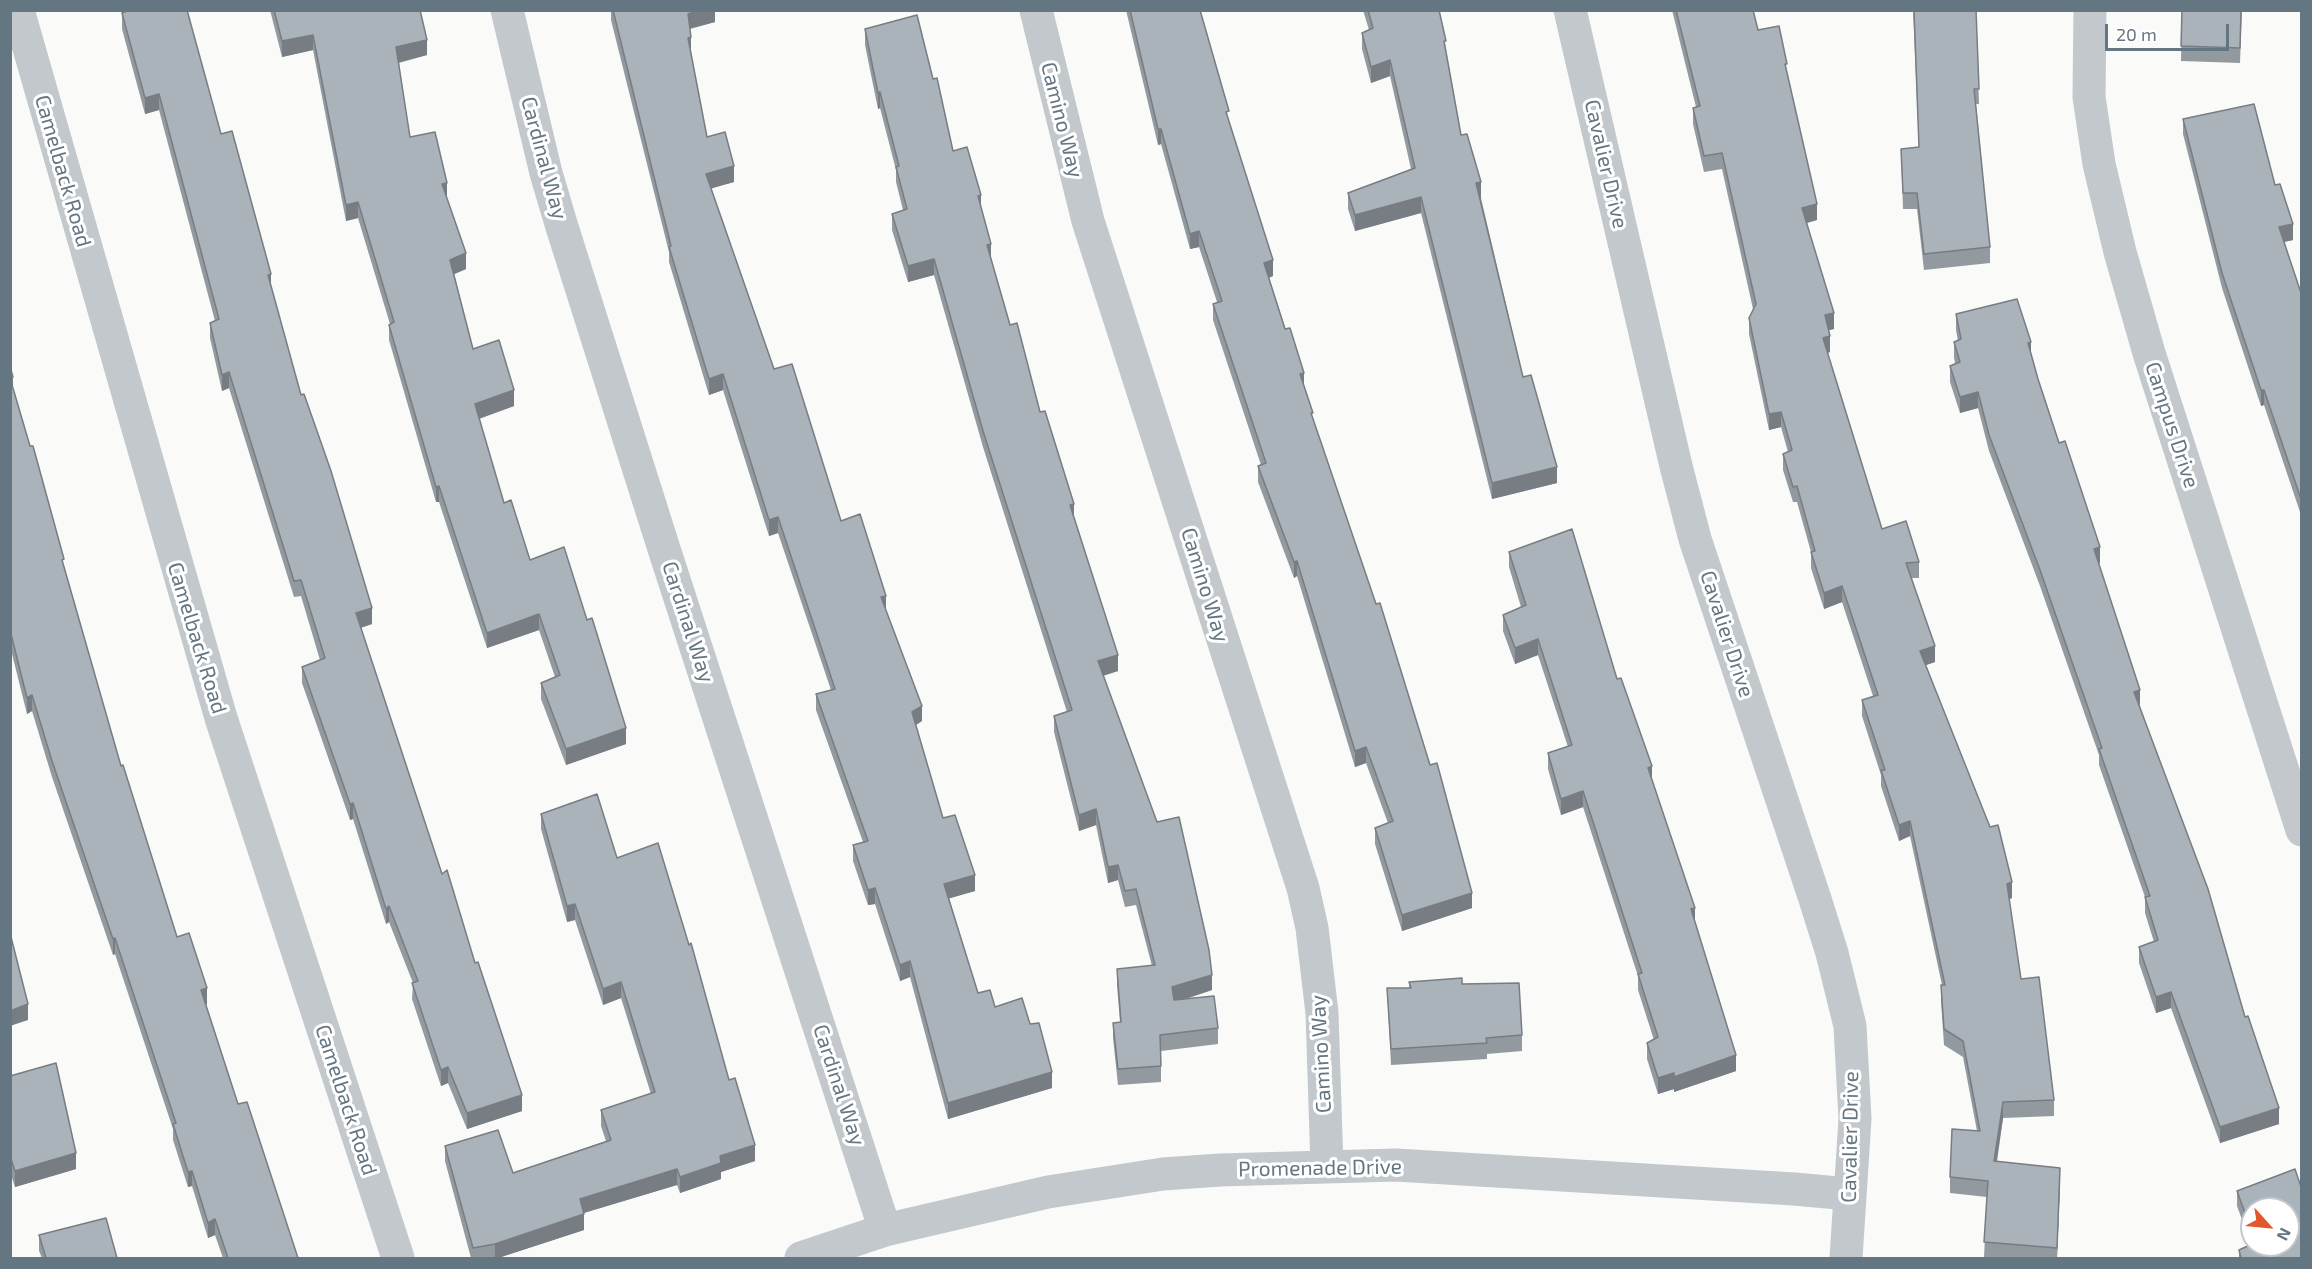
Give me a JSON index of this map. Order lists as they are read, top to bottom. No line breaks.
{"streets":{"street":["Camino Way","Cardinal Way","Cavalier Drive","Camelback Road","Campus Drive","Promenade Drive"]},"crossings":[["Camino Way","Promenade Drive"],["Cardinal Way","Promenade Drive"],["Cavalier Drive","Promenade Drive"]],"scale_bar":"20 m","north":"bottom right"}
